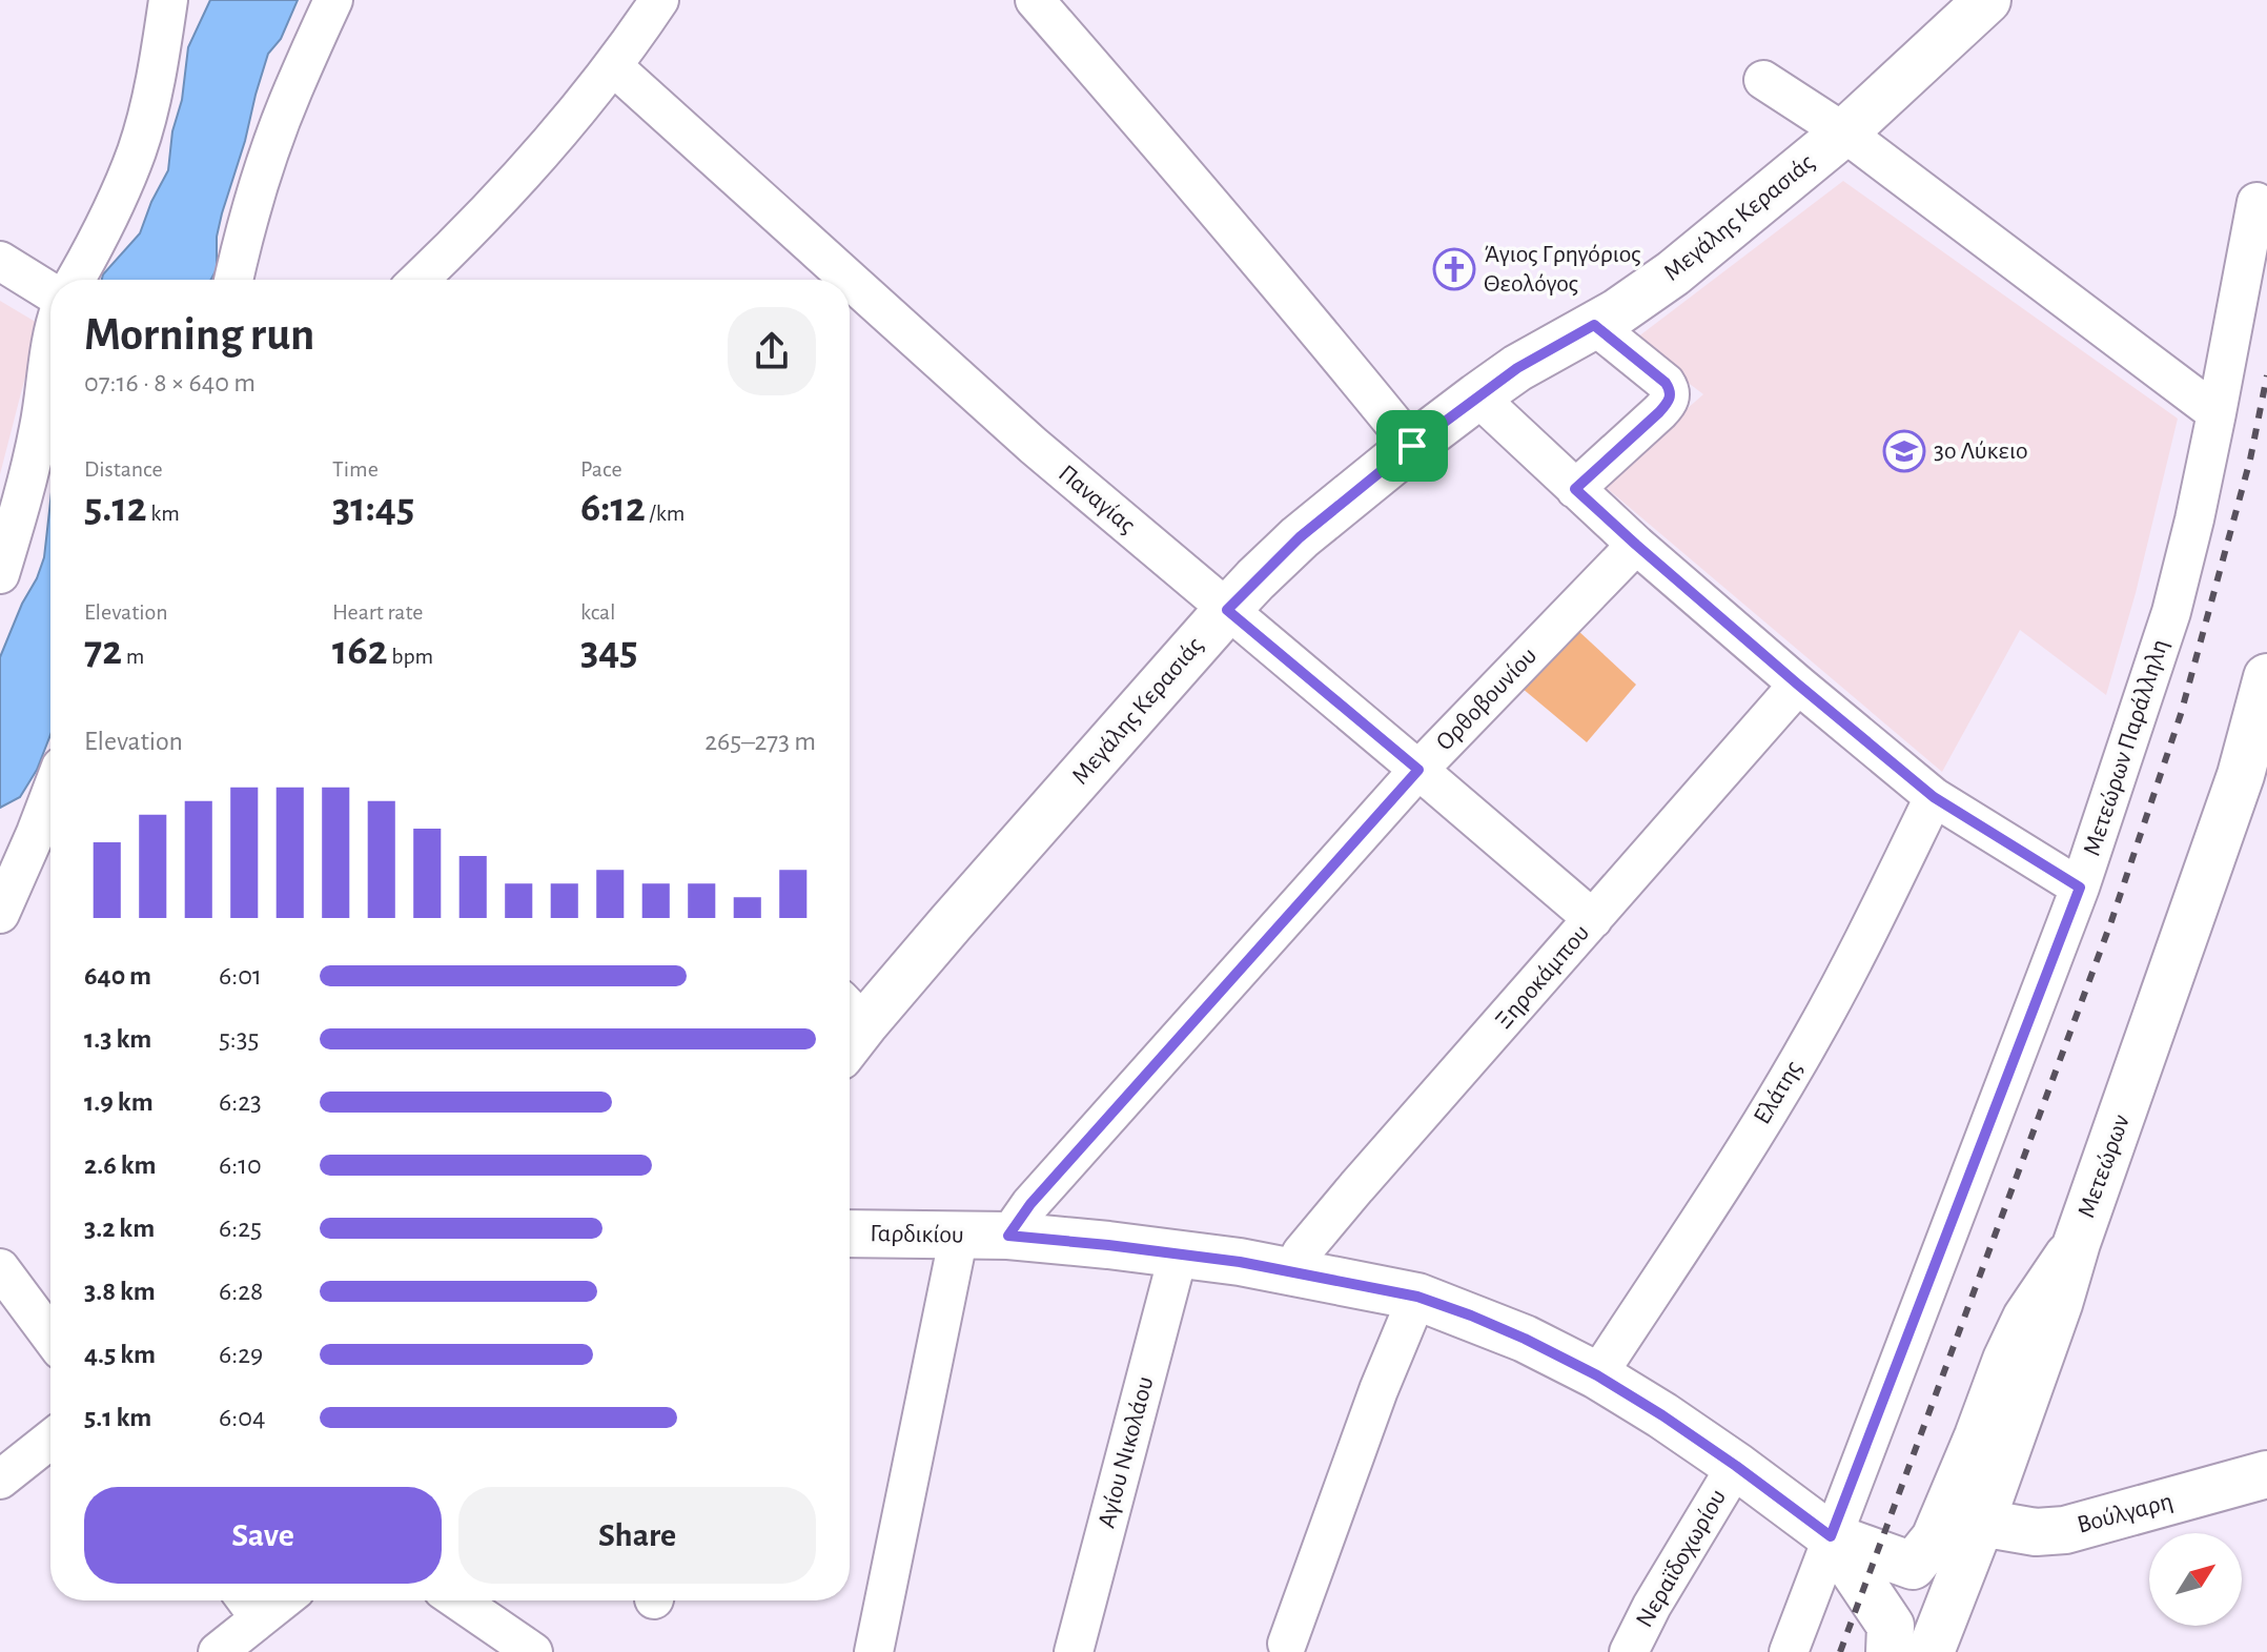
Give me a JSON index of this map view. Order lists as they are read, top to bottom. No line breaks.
{"streets":{"street":["Μεγάλης Κερασιάς","Παναγίας","Ορθοβουνίου","Μετεώρων Παράλληλη","Ξηροκάμπου","Ελάτης","Μετεώρων","Γαρδικίου","Αγίου Νικολάου","Βούλγαρη","Νεραϊδοχωρίου"]},"crossings":[["Μεγάλης Κερασιάς","Παναγίας"],["Παναγίας","Ορθοβουνίου"],["Παναγίας","Ξηροκάμπου"],["Ορθοβουνίου","Γαρδικίου"],["Μετεώρων Παράλληλη","Γαρδικίου"],["Ξηροκάμπου","Γαρδικίου"],["Ελάτης","Γαρδικίου"],["Μετεώρων","Βούλγαρη"],["Γαρδικίου","Αγίου Νικολάου"],["Γαρδικίου","Νεραϊδοχωρίου"]],"places":{"church":["Άγιος Γρηγόριος Θεολόγος"],"school or university":["3ο Λύκειο"]},"north":"top right","page":{"heading":["Morning run","07:16 · 8 × 640 m"],"stats":[["Distance","5.12 km"],["Time","31:45"],["Pace","6:12 /km"],["Elevation","72 m"],["Heart rate","162 bpm"],["kcal","345"]],"chart":["Elevation","265–273 m"],"list":[{"name":"640 m","note":"6:01"},{"name":"1.3 km","note":"5:35"},{"name":"1.9 km","note":"6:23"},{"name":"2.6 km","note":"6:10"},{"name":"3.2 km","note":"6:25"},{"name":"3.8 km","note":"6:28"},{"name":"4.5 km","note":"6:29"},{"name":"5.1 km","note":"6:04"}],"buttons":["Save","Share"]}}
